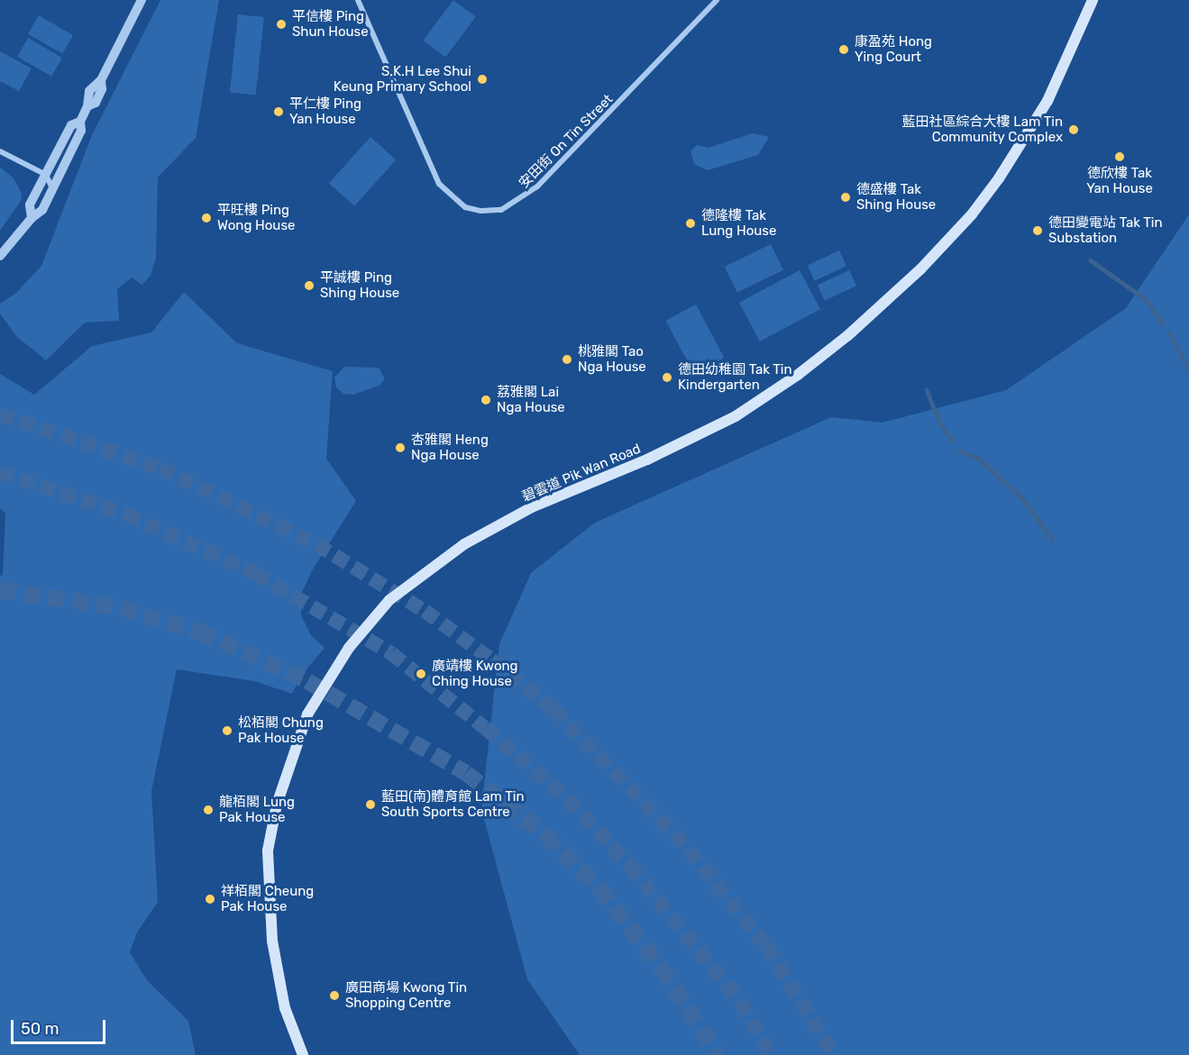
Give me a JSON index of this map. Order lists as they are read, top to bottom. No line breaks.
{"streets":{"main road":["碧雲道 Pik Wan Road"],"street":["安田街 On Tin Street"]},"places":["平信樓 Ping Shun House","康盈苑 Hong Ying Court","S.K.H Lee Shui Keung Primary School","平仁樓 Ping Yan House","藍田社區綜合大樓 Lam Tin Community Complex","德欣樓 Tak Yan House","德盛樓 Tak Shing House","平旺樓 Ping Wong House","德隆樓 Tak Lung House","德田變電站 Tak Tin Substation","平誠樓 Ping Shing House","桃雅閣 Tao Nga House","德田幼稚園 Tak Tin Kindergarten","荔雅閣 Lai Nga House","杏雅閣 Heng Nga House","廣靖樓 Kwong Ching House","松栢閣 Chung Pak House","藍田(南)體育館 Lam Tin South Sports Centre","龍栢閣 Lung Pak House","祥栢閣 Cheung Pak House","廣田商場 Kwong Tin Shopping Centre"],"scale_bar":"50 m"}
